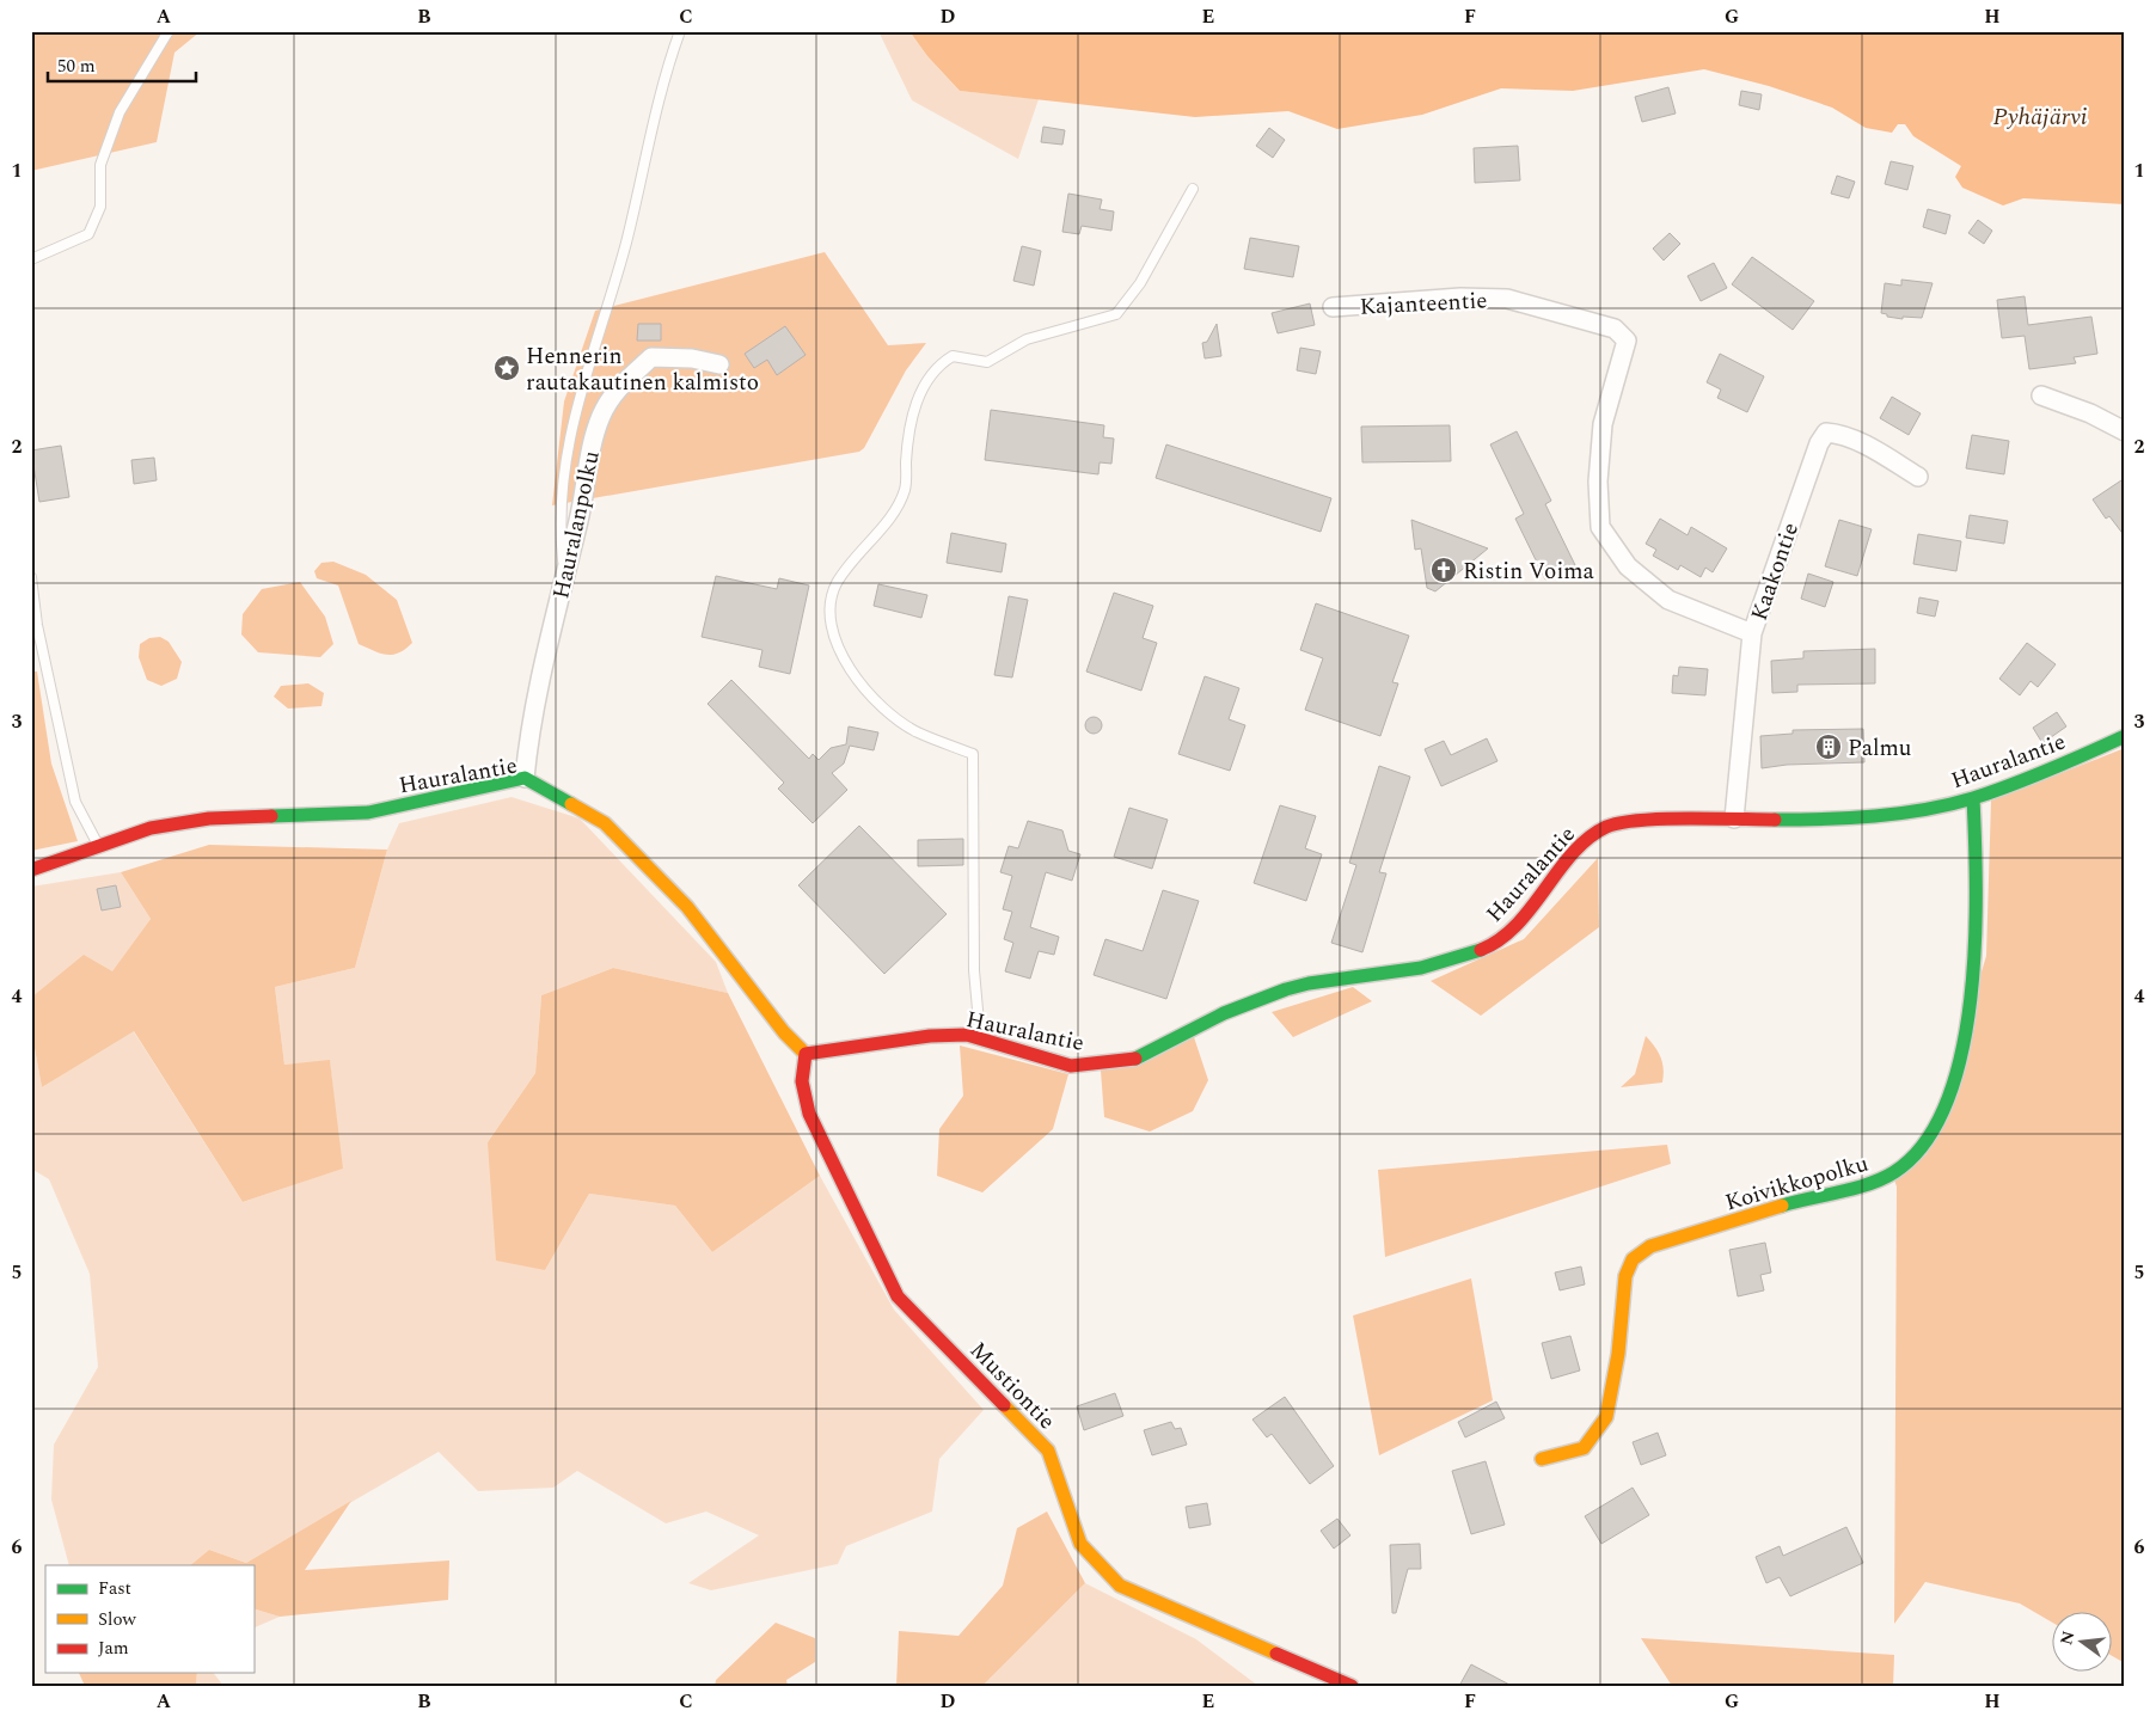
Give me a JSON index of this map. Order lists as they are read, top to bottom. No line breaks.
{"streets":{"street":["Kajanteentie","Hauralanpolku","Kaakontie","Hauralantie","Koivikkopolku","Mustiontie"]},"crossings":[["Kajanteentie","Kaakontie"],["Hauralanpolku","Hauralantie"],["Kaakontie","Hauralantie"],["Hauralantie","Koivikkopolku"],["Hauralantie","Mustiontie"]],"water":["Pyhäjärvi"],"places":{"place":["Hennerin rautakautinen kalmisto"],"church":["Ristin Voima"],"building":["Palmu"]},"legend":["Fast","Slow","Jam"],"scale_bar":"50 m","north":"left","grid":{"columns":["A","B","C","D","E","F","G","H"],"rows":["1","2","3","4","5","6"]}}
